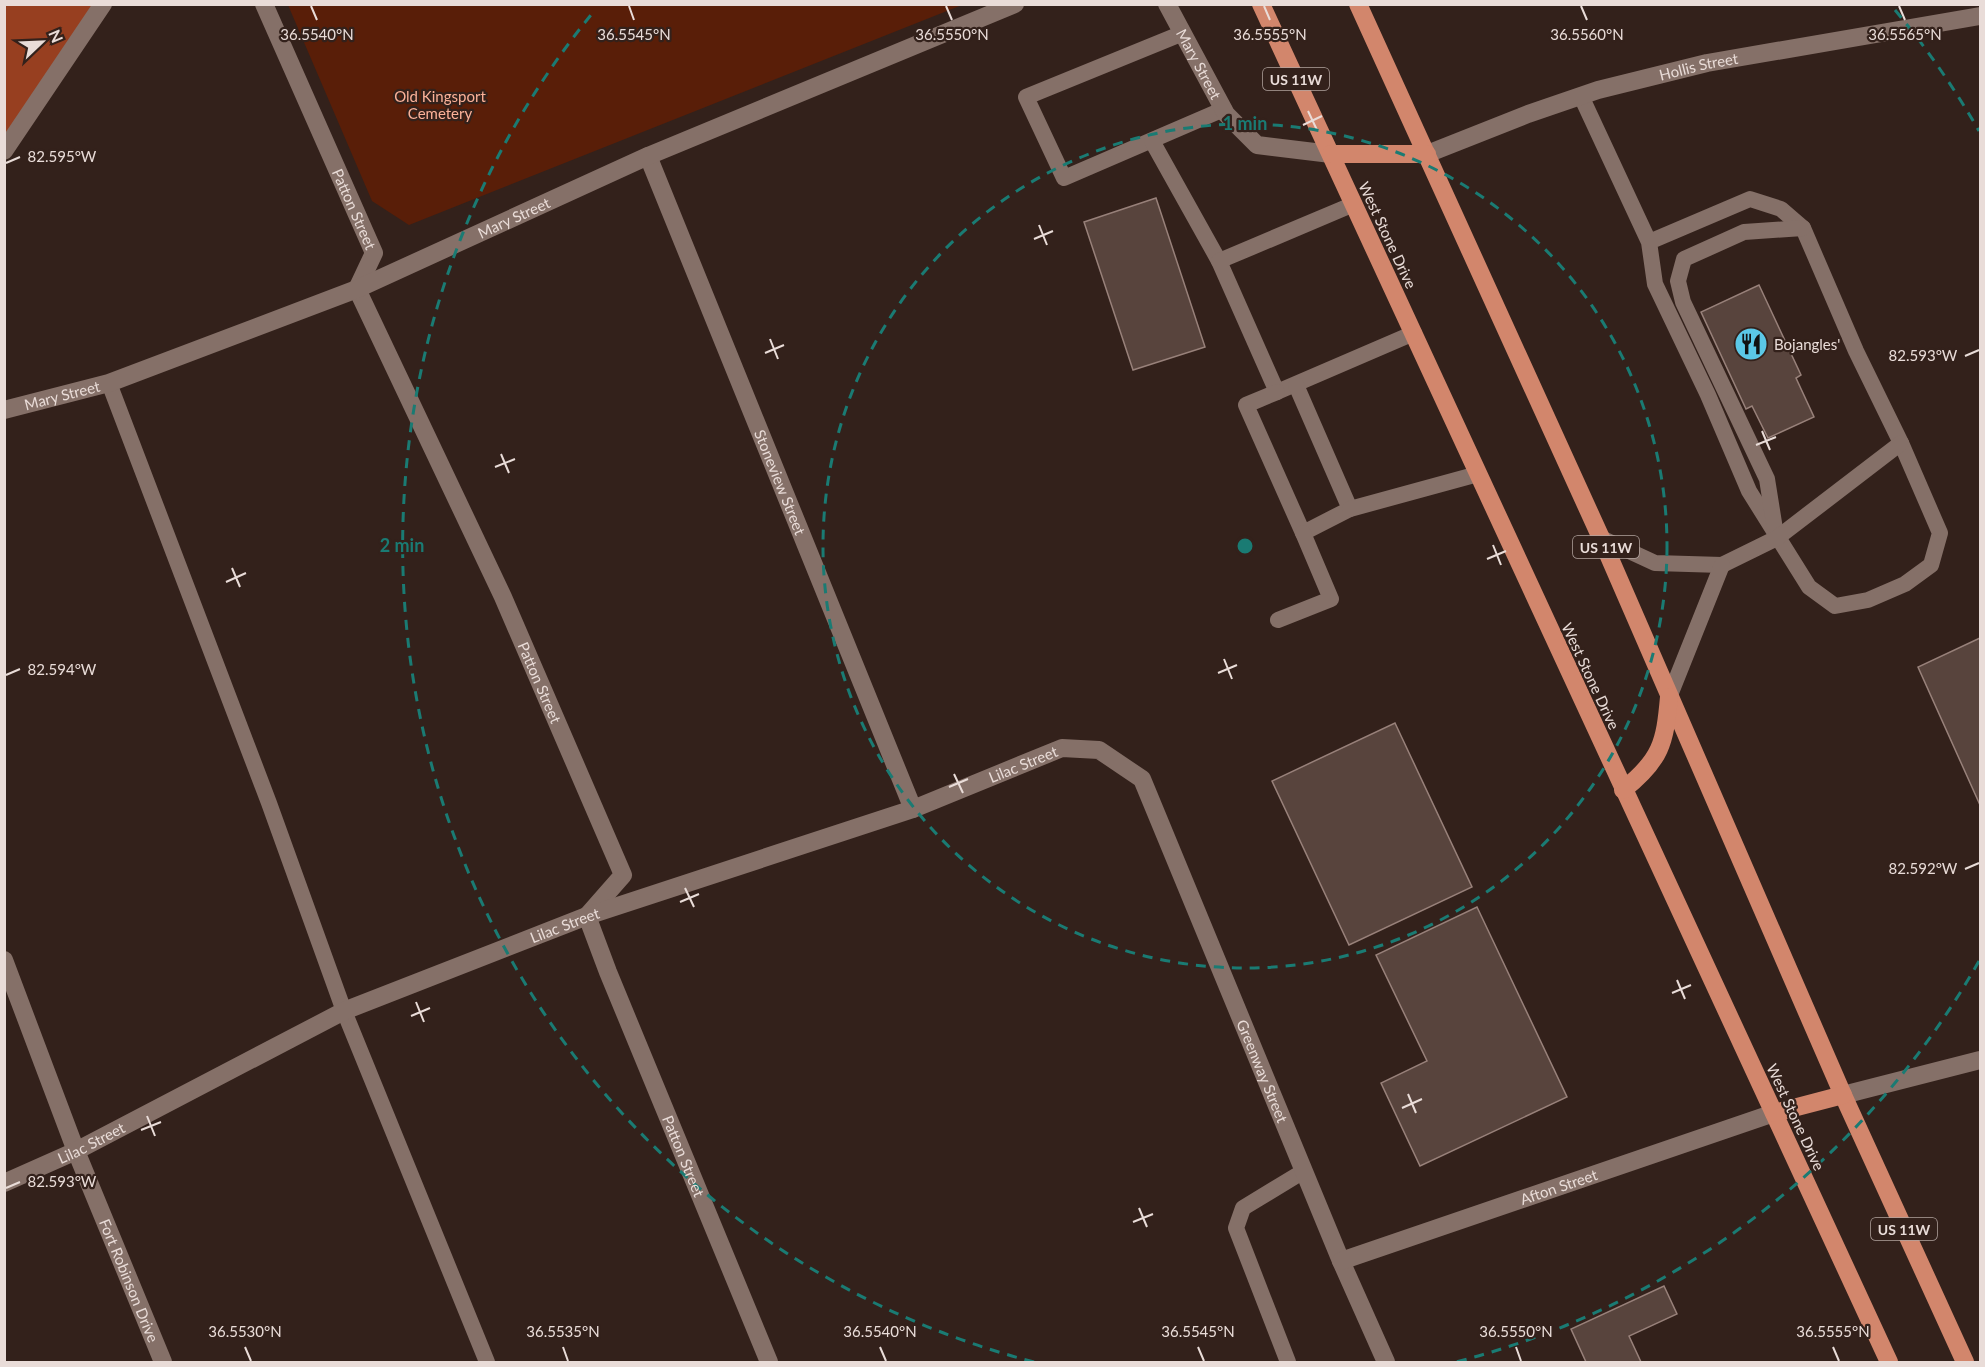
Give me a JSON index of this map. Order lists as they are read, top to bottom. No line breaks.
{"streets":{"highway":["US 11W","West Stone Drive"],"street":["Mary Street","Hollis Street","Patton Street","Stoneview Street","Lilac Street","Greenway Street","Afton Street","Fort Robinson Drive"]},"crossings":[["Mary Street","Patton Street"],["Mary Street","West Stone Drive"],["Mary Street","Stoneview Street"],["Hollis Street","US 11W"],["Patton Street","Lilac Street"],["West Stone Drive","Afton Street"],["Stoneview Street","Lilac Street"],["Lilac Street","Greenway Street"],["Lilac Street","Fort Robinson Drive"],["Greenway Street","Afton Street"]],"parks":["Old Kingsport Cemetery"],"places":{"restaurant":["Bojangles'"]},"north":"top right","coordinates":["36.5540°N","36.5545°N","36.5550°N","36.5555°N","36.5560°N","36.5565°N","82.595°W","82.593°W","82.594°W","82.592°W","36.5530°N","36.5535°N"],"rings":["1 min","2 min"]}
